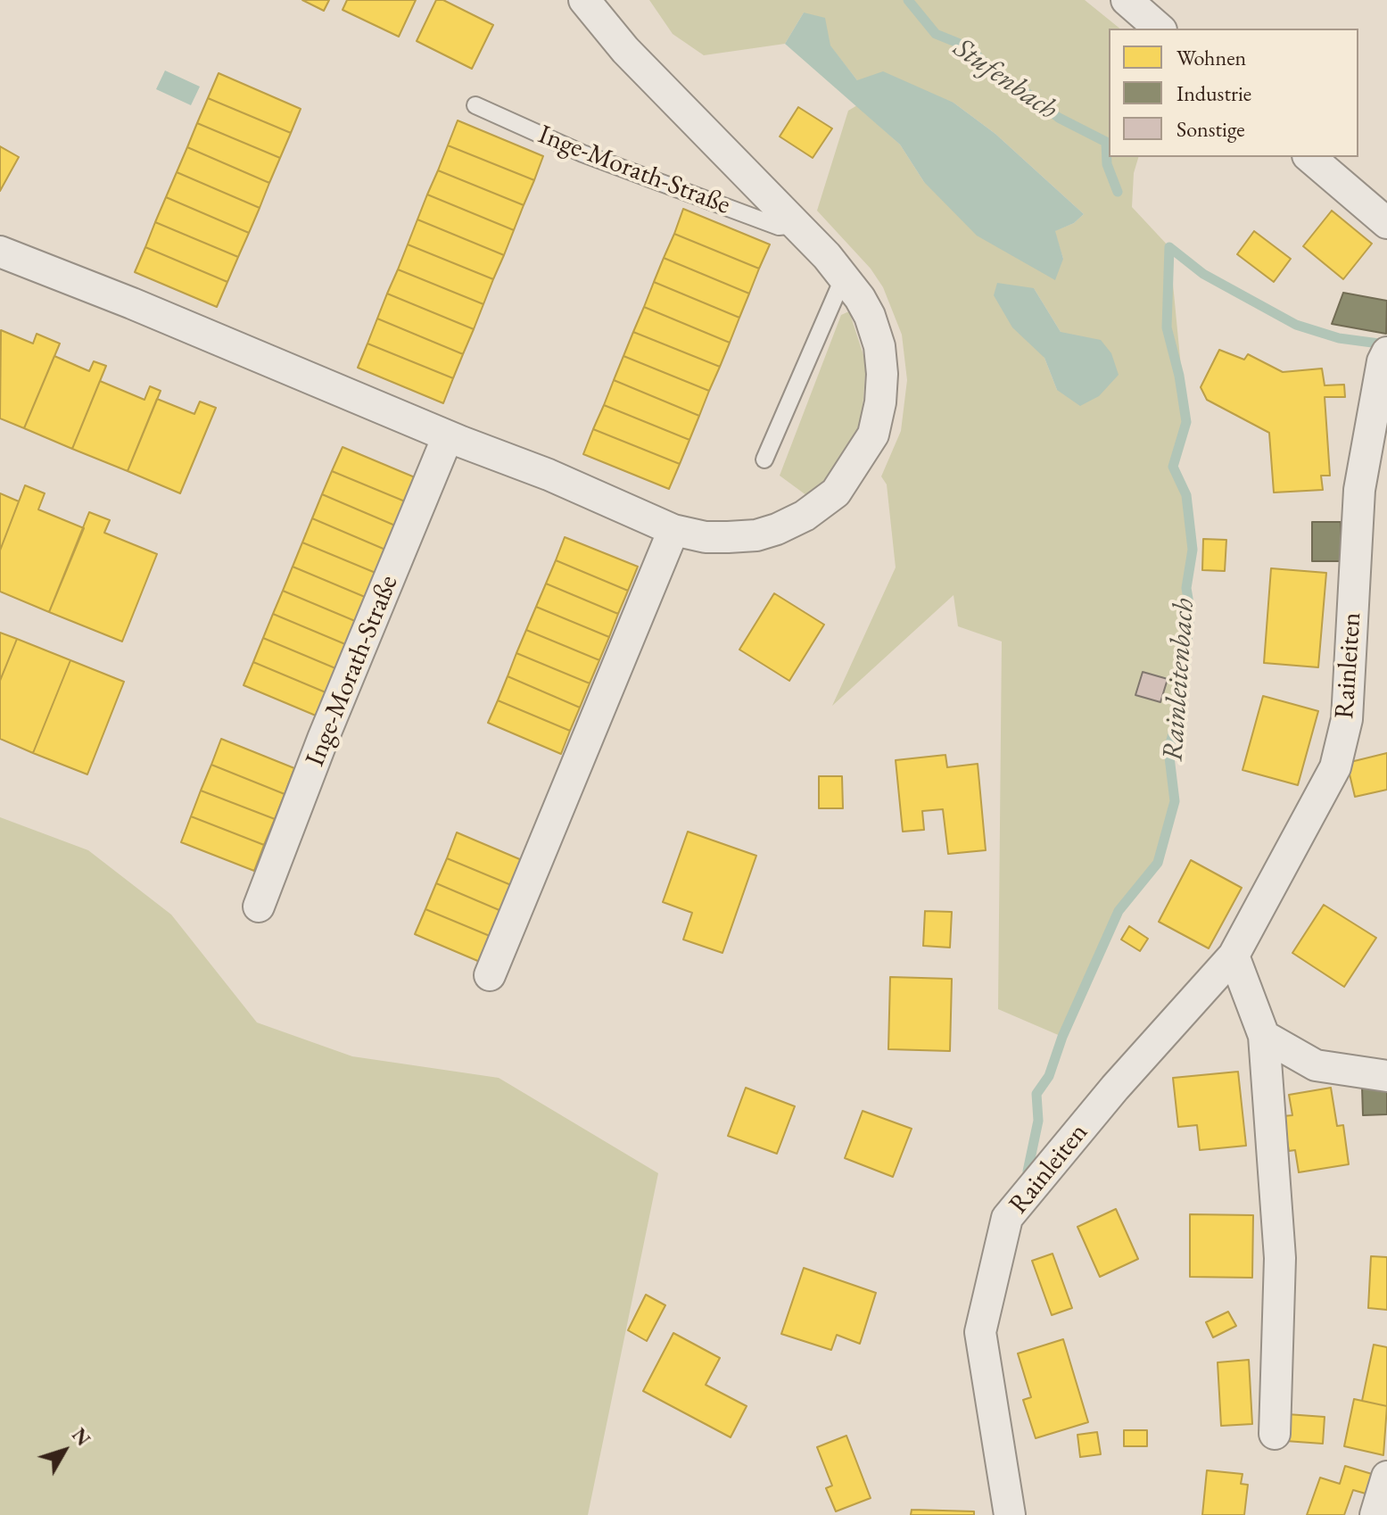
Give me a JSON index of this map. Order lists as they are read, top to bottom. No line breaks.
{"streets":{"street":["Inge-Morath-Straße","Rainleiten"]},"water":["Stufenbach","Rainleitenbach"],"legend":["Wohnen","Industrie","Sonstige"],"north":"top right"}
